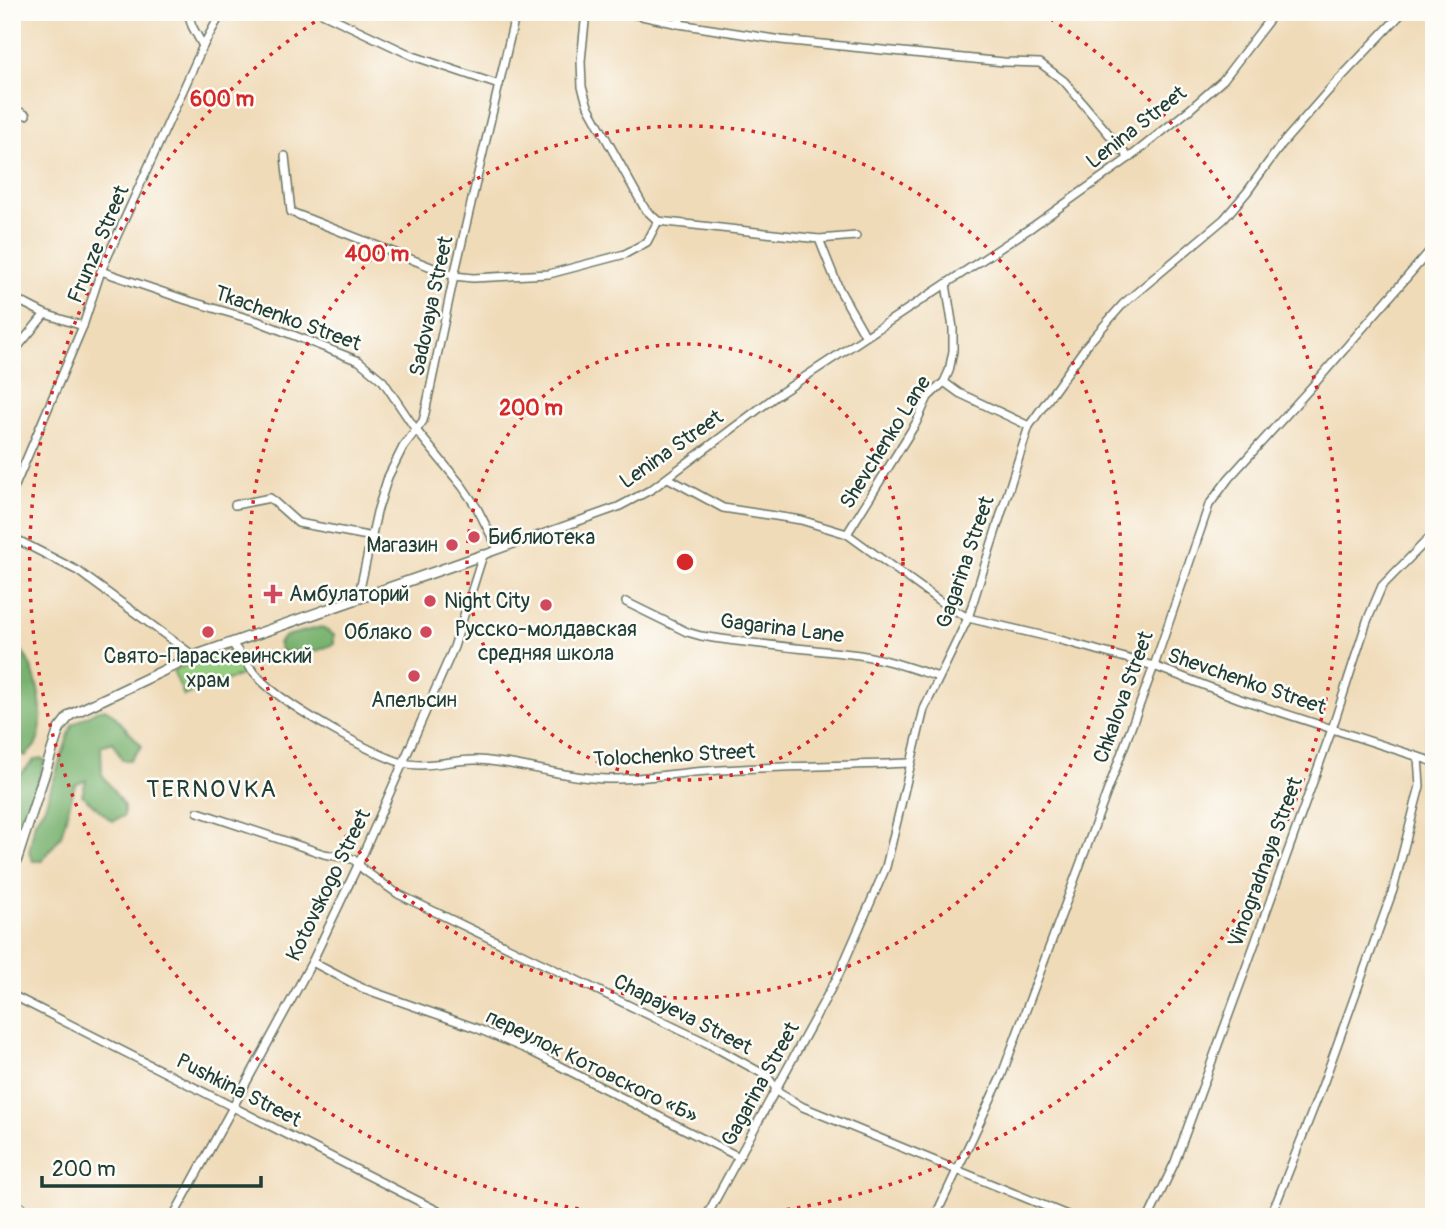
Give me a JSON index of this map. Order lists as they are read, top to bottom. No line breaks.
{"streets":{"street":["Lenina Street","Frunze Street","Sadovaya Street","Tkachenko Street","Shevchenko Lane","Gagarina Street","Gagarina Lane","Shevchenko Street","Chkalova Street","Tolochenko Street","Vinogradnaya Street","Kotovskogo Street","Chapayeva Street","переулок Котовского «Б»","Pushkina Street"]},"crossings":[["Lenina Street","Sadovaya Street"],["Lenina Street","Tkachenko Street"],["Lenina Street","Shevchenko Lane"],["Lenina Street","Shevchenko Street"],["Lenina Street","Tolochenko Street"],["Lenina Street","Kotovskogo Street"],["Frunze Street","Tkachenko Street"],["Sadovaya Street","Tkachenko Street"],["Shevchenko Lane","Shevchenko Street"],["Gagarina Street","Gagarina Lane"],["Gagarina Street","Shevchenko Street"],["Gagarina Street","Tolochenko Street"],["Gagarina Street","Chapayeva Street"],["Gagarina Street","переулок Котовского «Б»"],["Shevchenko Street","Chkalova Street"],["Shevchenko Street","Vinogradnaya Street"],["Chkalova Street","Chapayeva Street"],["Tolochenko Street","Kotovskogo Street"],["Kotovskogo Street","Chapayeva Street"],["Kotovskogo Street","переулок Котовского «Б»"],["Kotovskogo Street","Pushkina Street"]],"districts":["TERNOVKA"],"places":{"other":["Библиотека","Магазин","Night City","Русско-молдавская средняя школа","Свято-Параскевинский храм","Облако","Апельсин"],"health":["Амбулаторий"]},"scale_bar":"200 m","rings":["600 m","400 m","200 m"]}
